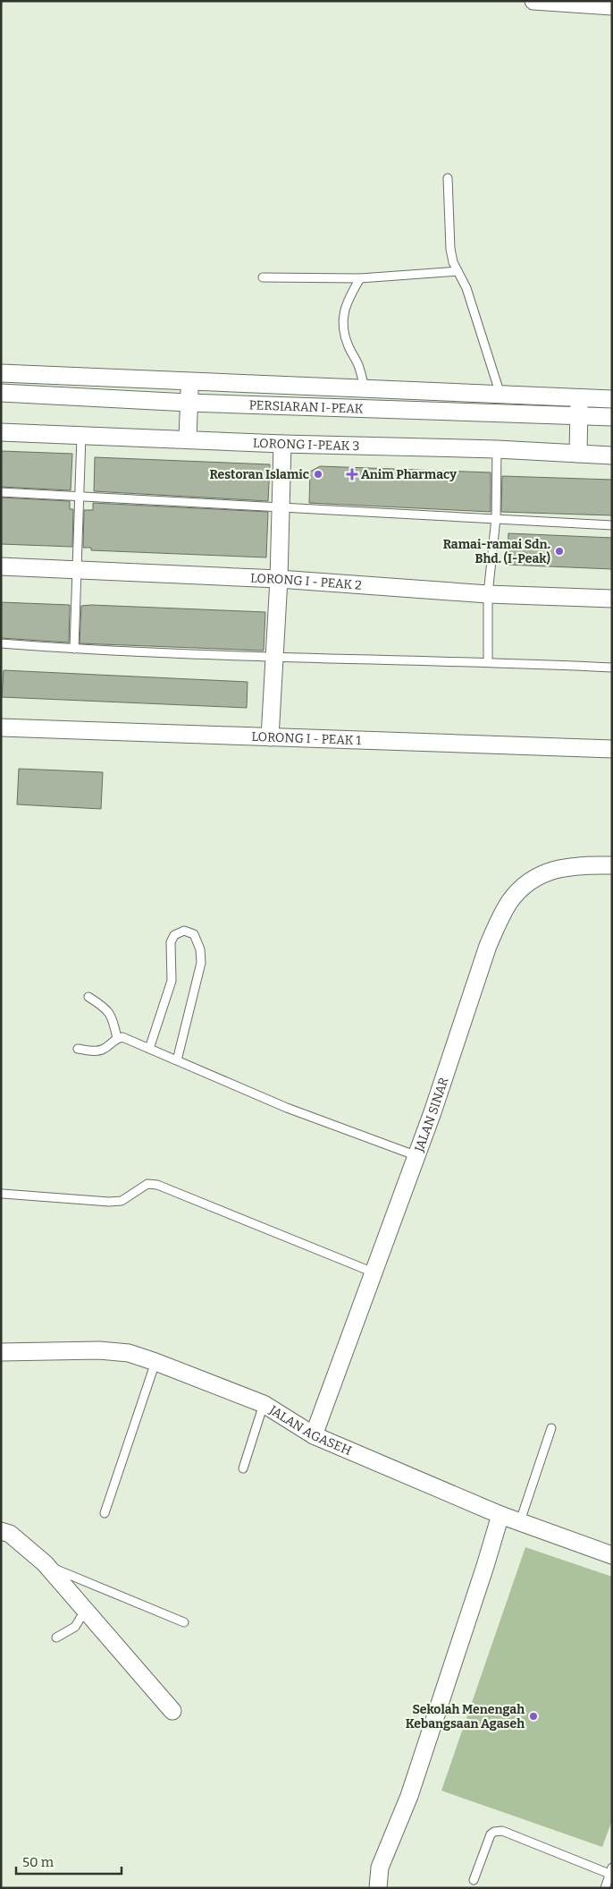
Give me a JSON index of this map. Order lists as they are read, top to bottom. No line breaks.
{"streets":{"street":["PERSIARAN I-PEAK","LORONG I-PEAK 3","LORONG I - PEAK 2","LORONG I - PEAK 1","JALAN SINAR","JALAN AGASEH"]},"crossings":[["JALAN SINAR","JALAN AGASEH"]],"places":{"other":["Restoran Islamic","Ramai-ramai Sdn. Bhd. (I-Peak)","Sekolah Menengah Kebangsaan Agaseh"],"health":["Anim Pharmacy"]},"scale_bar":"50 m"}
